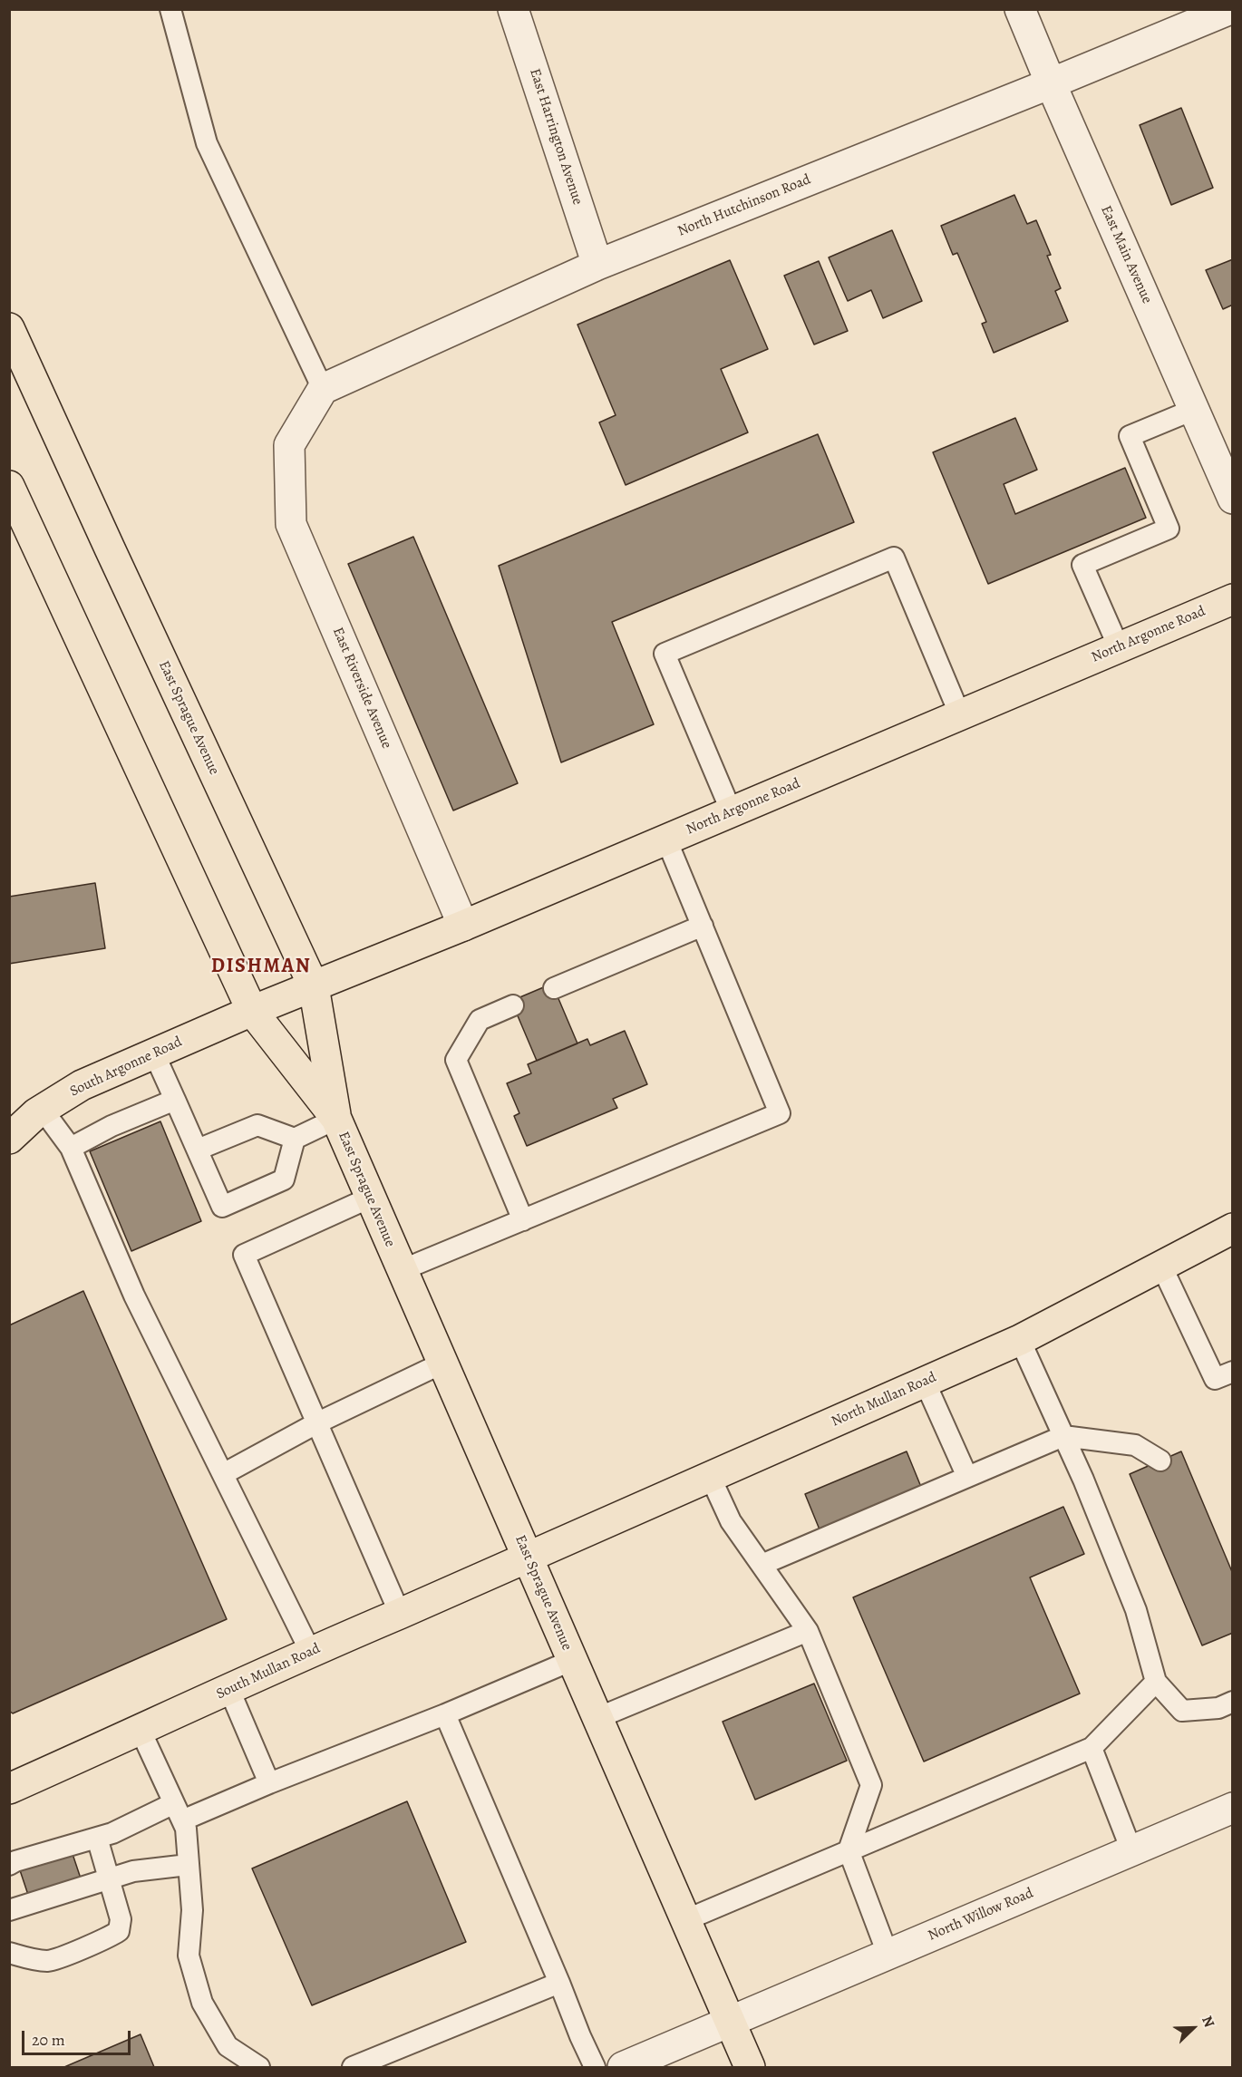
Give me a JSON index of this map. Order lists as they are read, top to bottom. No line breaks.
{"streets":{"main road":["North Argonne Road","East Sprague Avenue","South Argonne Road","North Mullan Road","South Mullan Road"],"street":["East Harrington Avenue","North Hutchinson Road","East Main Avenue","East Riverside Avenue","North Willow Road"]},"crossings":[["East Harrington Avenue","North Hutchinson Road"],["North Hutchinson Road","East Main Avenue"],["North Hutchinson Road","East Riverside Avenue"],["North Argonne Road","East Riverside Avenue"],["North Argonne Road","East Sprague Avenue"],["North Argonne Road","South Argonne Road"],["East Sprague Avenue","South Argonne Road"],["East Sprague Avenue","North Mullan Road"],["East Sprague Avenue","South Mullan Road"],["East Sprague Avenue","North Willow Road"],["North Mullan Road","South Mullan Road"]],"districts":["DISHMAN"],"scale_bar":"20 m","north":"top right"}
